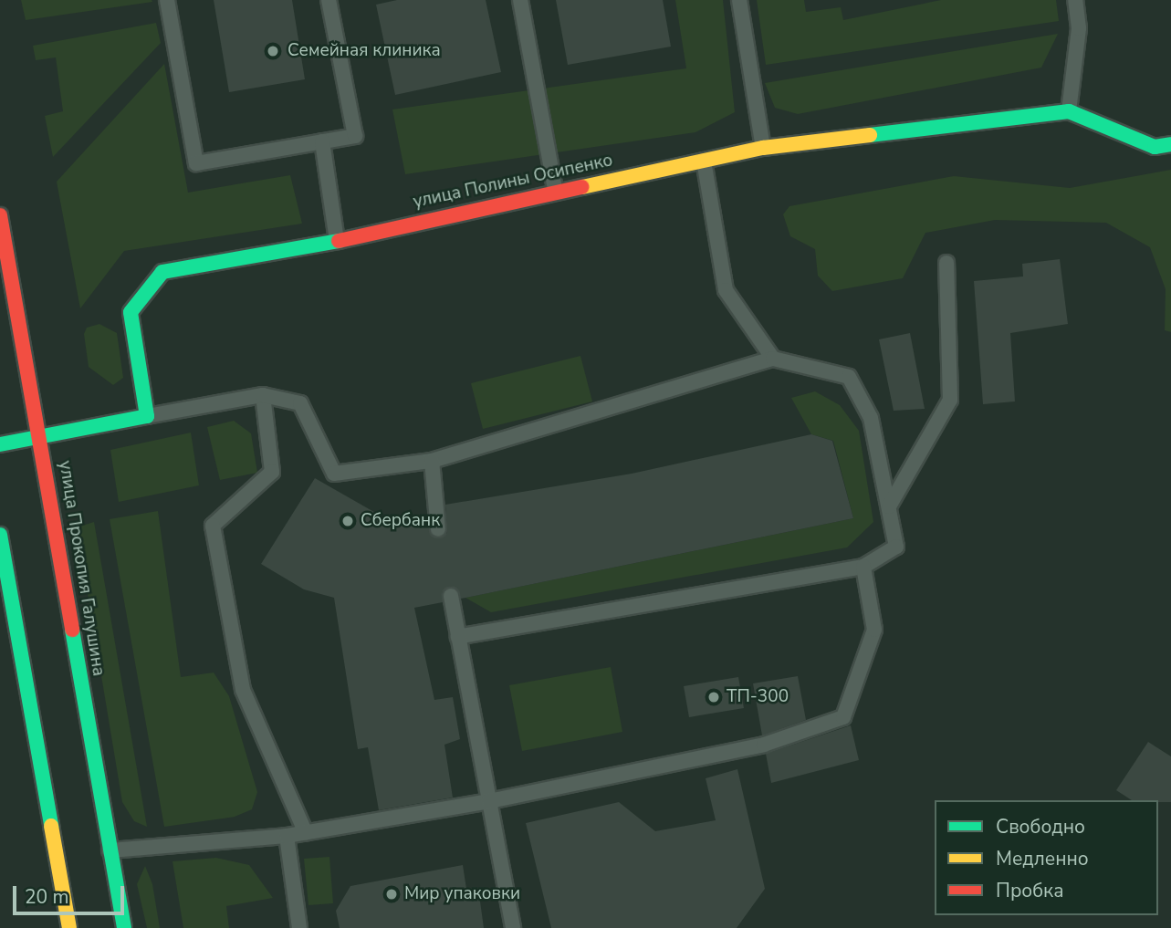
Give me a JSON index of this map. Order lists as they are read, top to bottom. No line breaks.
{"streets":{"street":["улица Полины Осипенко","улица Прокопия Галушина"]},"places":["Семейная клиника","Сбербанк","ТП-300","Мир упаковки"],"legend":["Свободно","Медленно","Пробка"],"scale_bar":"20 m"}
